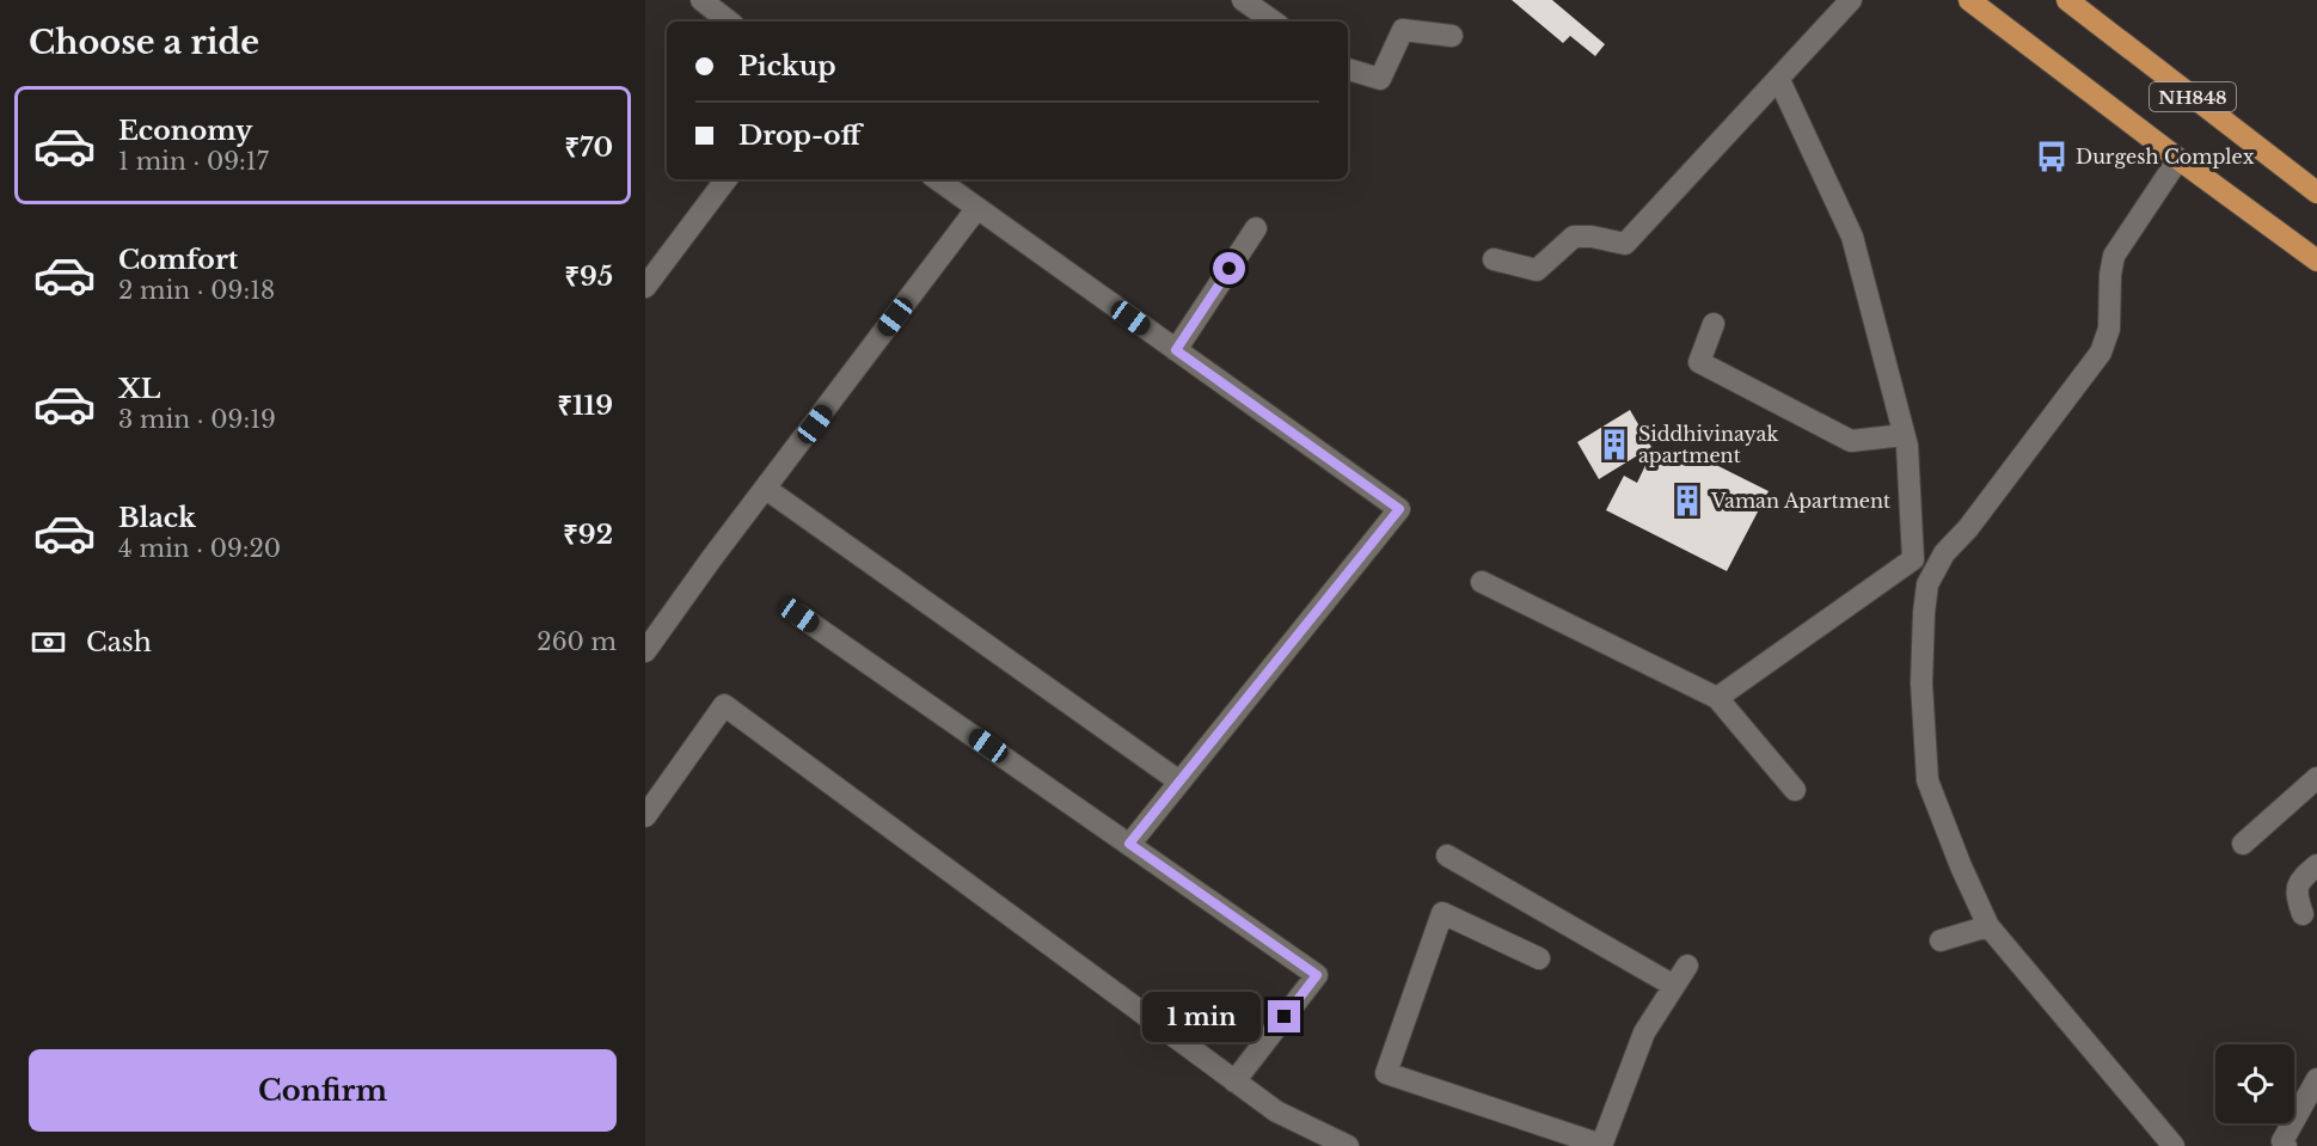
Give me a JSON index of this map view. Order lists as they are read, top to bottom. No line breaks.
{"streets":{"highway":["NH848"]},"places":{"bus stop":["Durgesh Complex"],"building":["Siddhivinayak apartment","Vaman Apartment"]},"page":{"heading":"Choose a ride","banner":["Pickup","Drop-off"],"list":[{"name":"Economy","note":"1 min · 09:17","value":"₹70"},{"name":"Comfort","note":"2 min · 09:18","value":"₹95"},{"name":"XL","note":"3 min · 09:19","value":"₹119"},{"name":"Black","note":"4 min · 09:20","value":"₹92"}],"pay":["Cash","260 m"],"bubble":"1 min","buttons":"Confirm"}}
